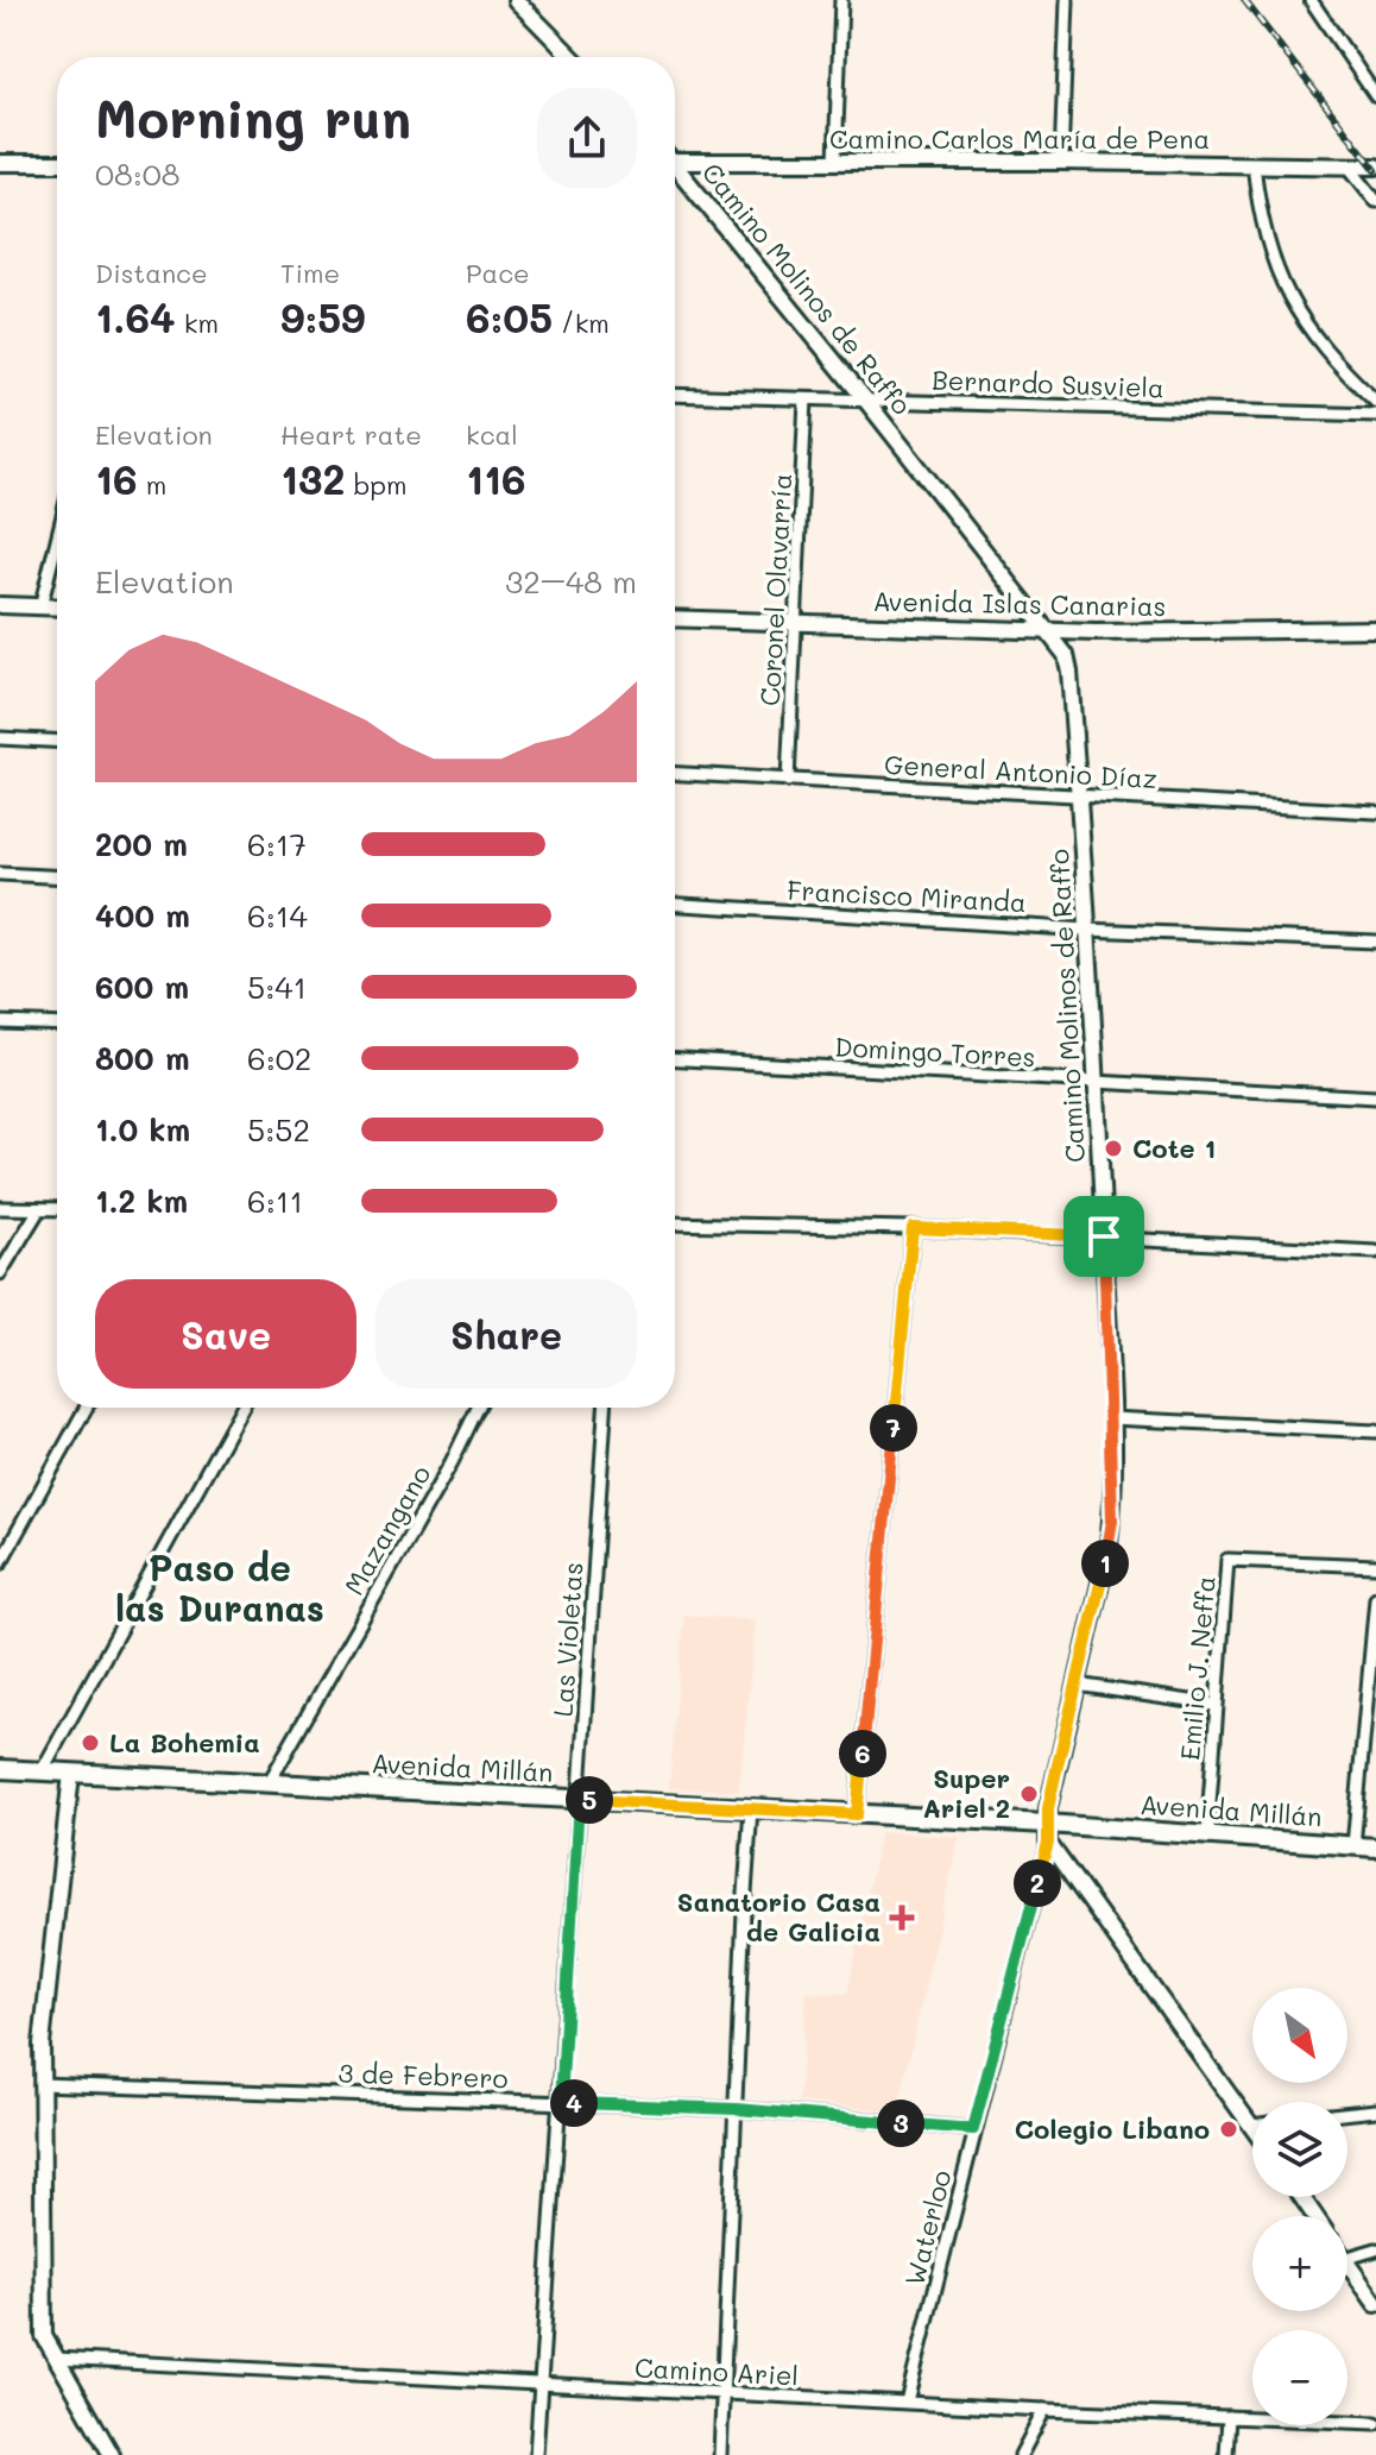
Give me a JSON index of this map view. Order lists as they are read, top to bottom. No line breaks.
{"streets":{"main road":["Avenida Millán"],"street":["Camino Carlos María de Pena","Camino Molinos de Raffo","Bernardo Susviela","Coronel Olavarría","Avenida Islas Canarias","General Antonio Díaz","Francisco Miranda","Domingo Torres","Mazangano","Las Violetas","Emilio J. Neffa","3 de Febrero","Waterloo","Camino Ariel"]},"crossings":[["Camino Molinos de Raffo","Bernardo Susviela"],["Camino Molinos de Raffo","Avenida Islas Canarias"],["Camino Molinos de Raffo","General Antonio Díaz"],["Camino Molinos de Raffo","Francisco Miranda"],["Camino Molinos de Raffo","Domingo Torres"],["Camino Molinos de Raffo","Avenida Millán"],["Camino Molinos de Raffo","Waterloo"],["Bernardo Susviela","Coronel Olavarría"],["Coronel Olavarría","Avenida Islas Canarias"],["Coronel Olavarría","General Antonio Díaz"],["Mazangano","Avenida Millán"],["Las Violetas","Avenida Millán"],["Las Violetas","3 de Febrero"],["Las Violetas","Camino Ariel"],["Emilio J. Neffa","Avenida Millán"],["3 de Febrero","Waterloo"],["Waterloo","Camino Ariel"]],"districts":["Paso de las Duranas"],"places":{"other":["Cote 1","La Bohemia","Super Ariel 2","Colegio Libano"],"health":["Sanatorio Casa de Galicia"]},"north":"bottom right","page":{"heading":["Morning run","08:08"],"stats":[["Distance","1.64 km"],["Time","9:59"],["Pace","6:05 /km"],["Elevation","16 m"],["Heart rate","132 bpm"],["kcal","116"]],"chart":["Elevation","32–48 m"],"list":[{"name":"200 m","note":"6:17"},{"name":"400 m","note":"6:14"},{"name":"600 m","note":"5:41"},{"name":"800 m","note":"6:02"},{"name":"1.0 km","note":"5:52"},{"name":"1.2 km","note":"6:11"}],"buttons":["Save","Share"],"pins":["7","1","6","5","2","4","3"],"map_buttons":["+","−"]}}
